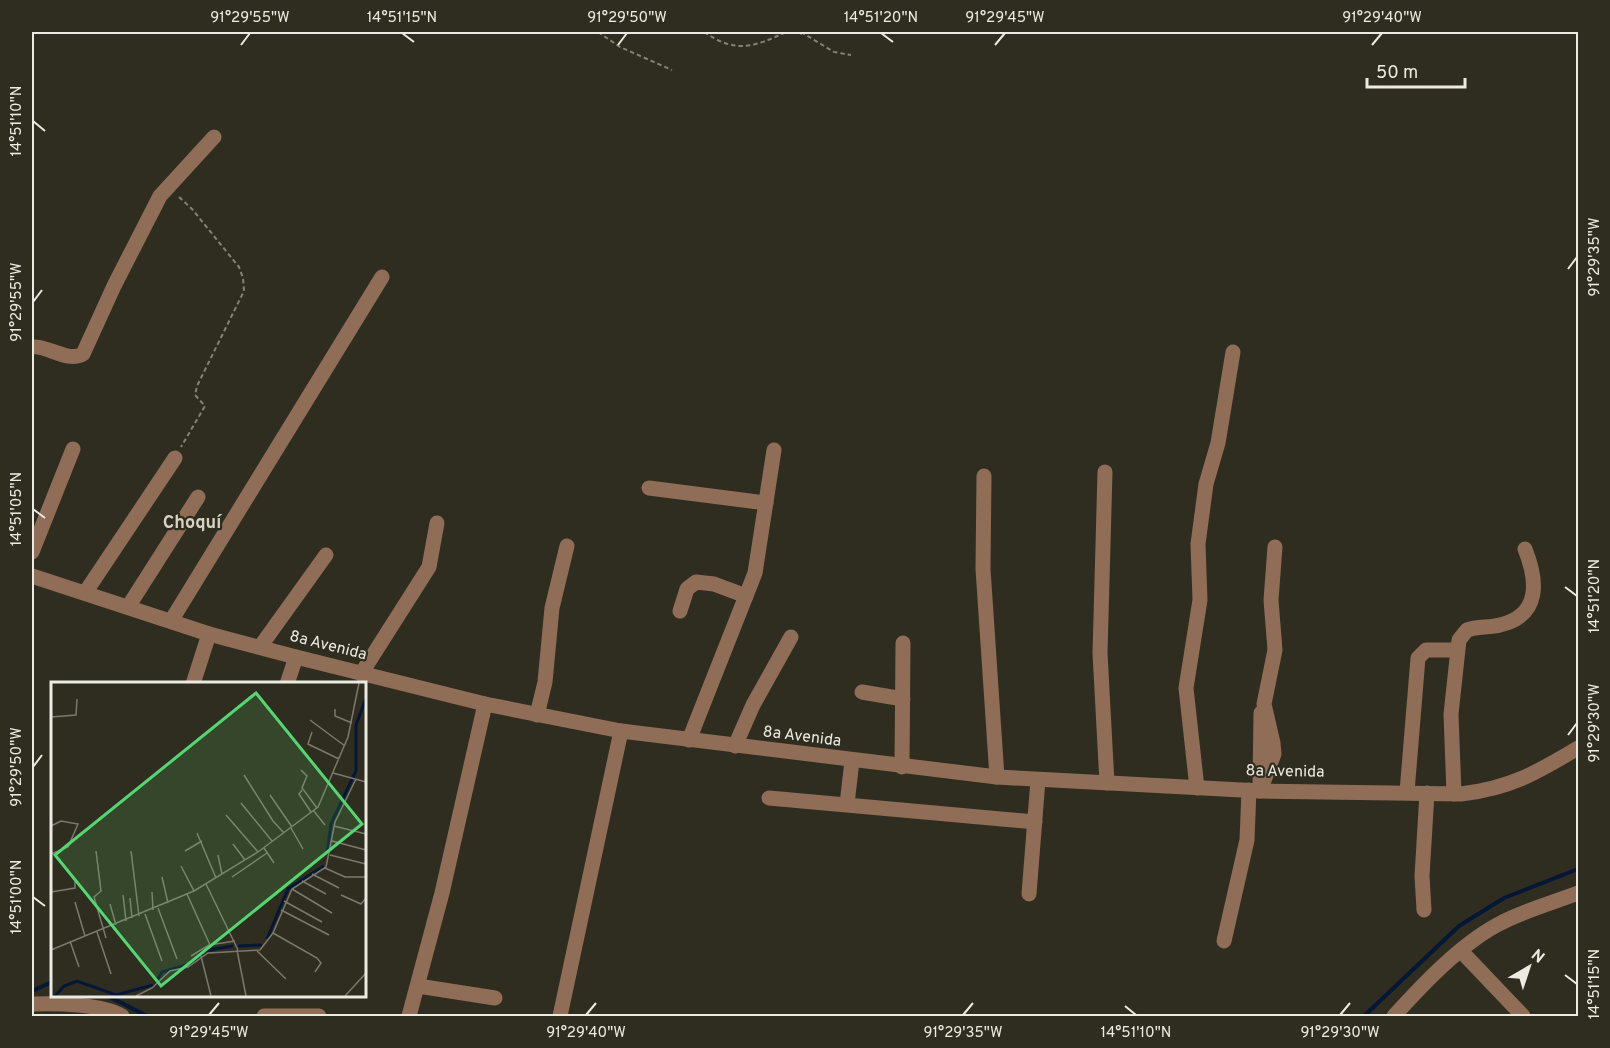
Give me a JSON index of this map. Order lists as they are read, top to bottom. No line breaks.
{"streets":{"street":["8a Avenida"]},"districts":["Choquí"],"scale_bar":"50 m","north":"top right","coordinates":["91°29'55\"W","14°51'15\"N","91°29'50\"W","14°51'20\"N","91°29'45\"W","91°29'40\"W","14°51'10\"N","91°29'35\"W","14°51'05\"N","91°29'30\"W","14°51'00\"N"]}
